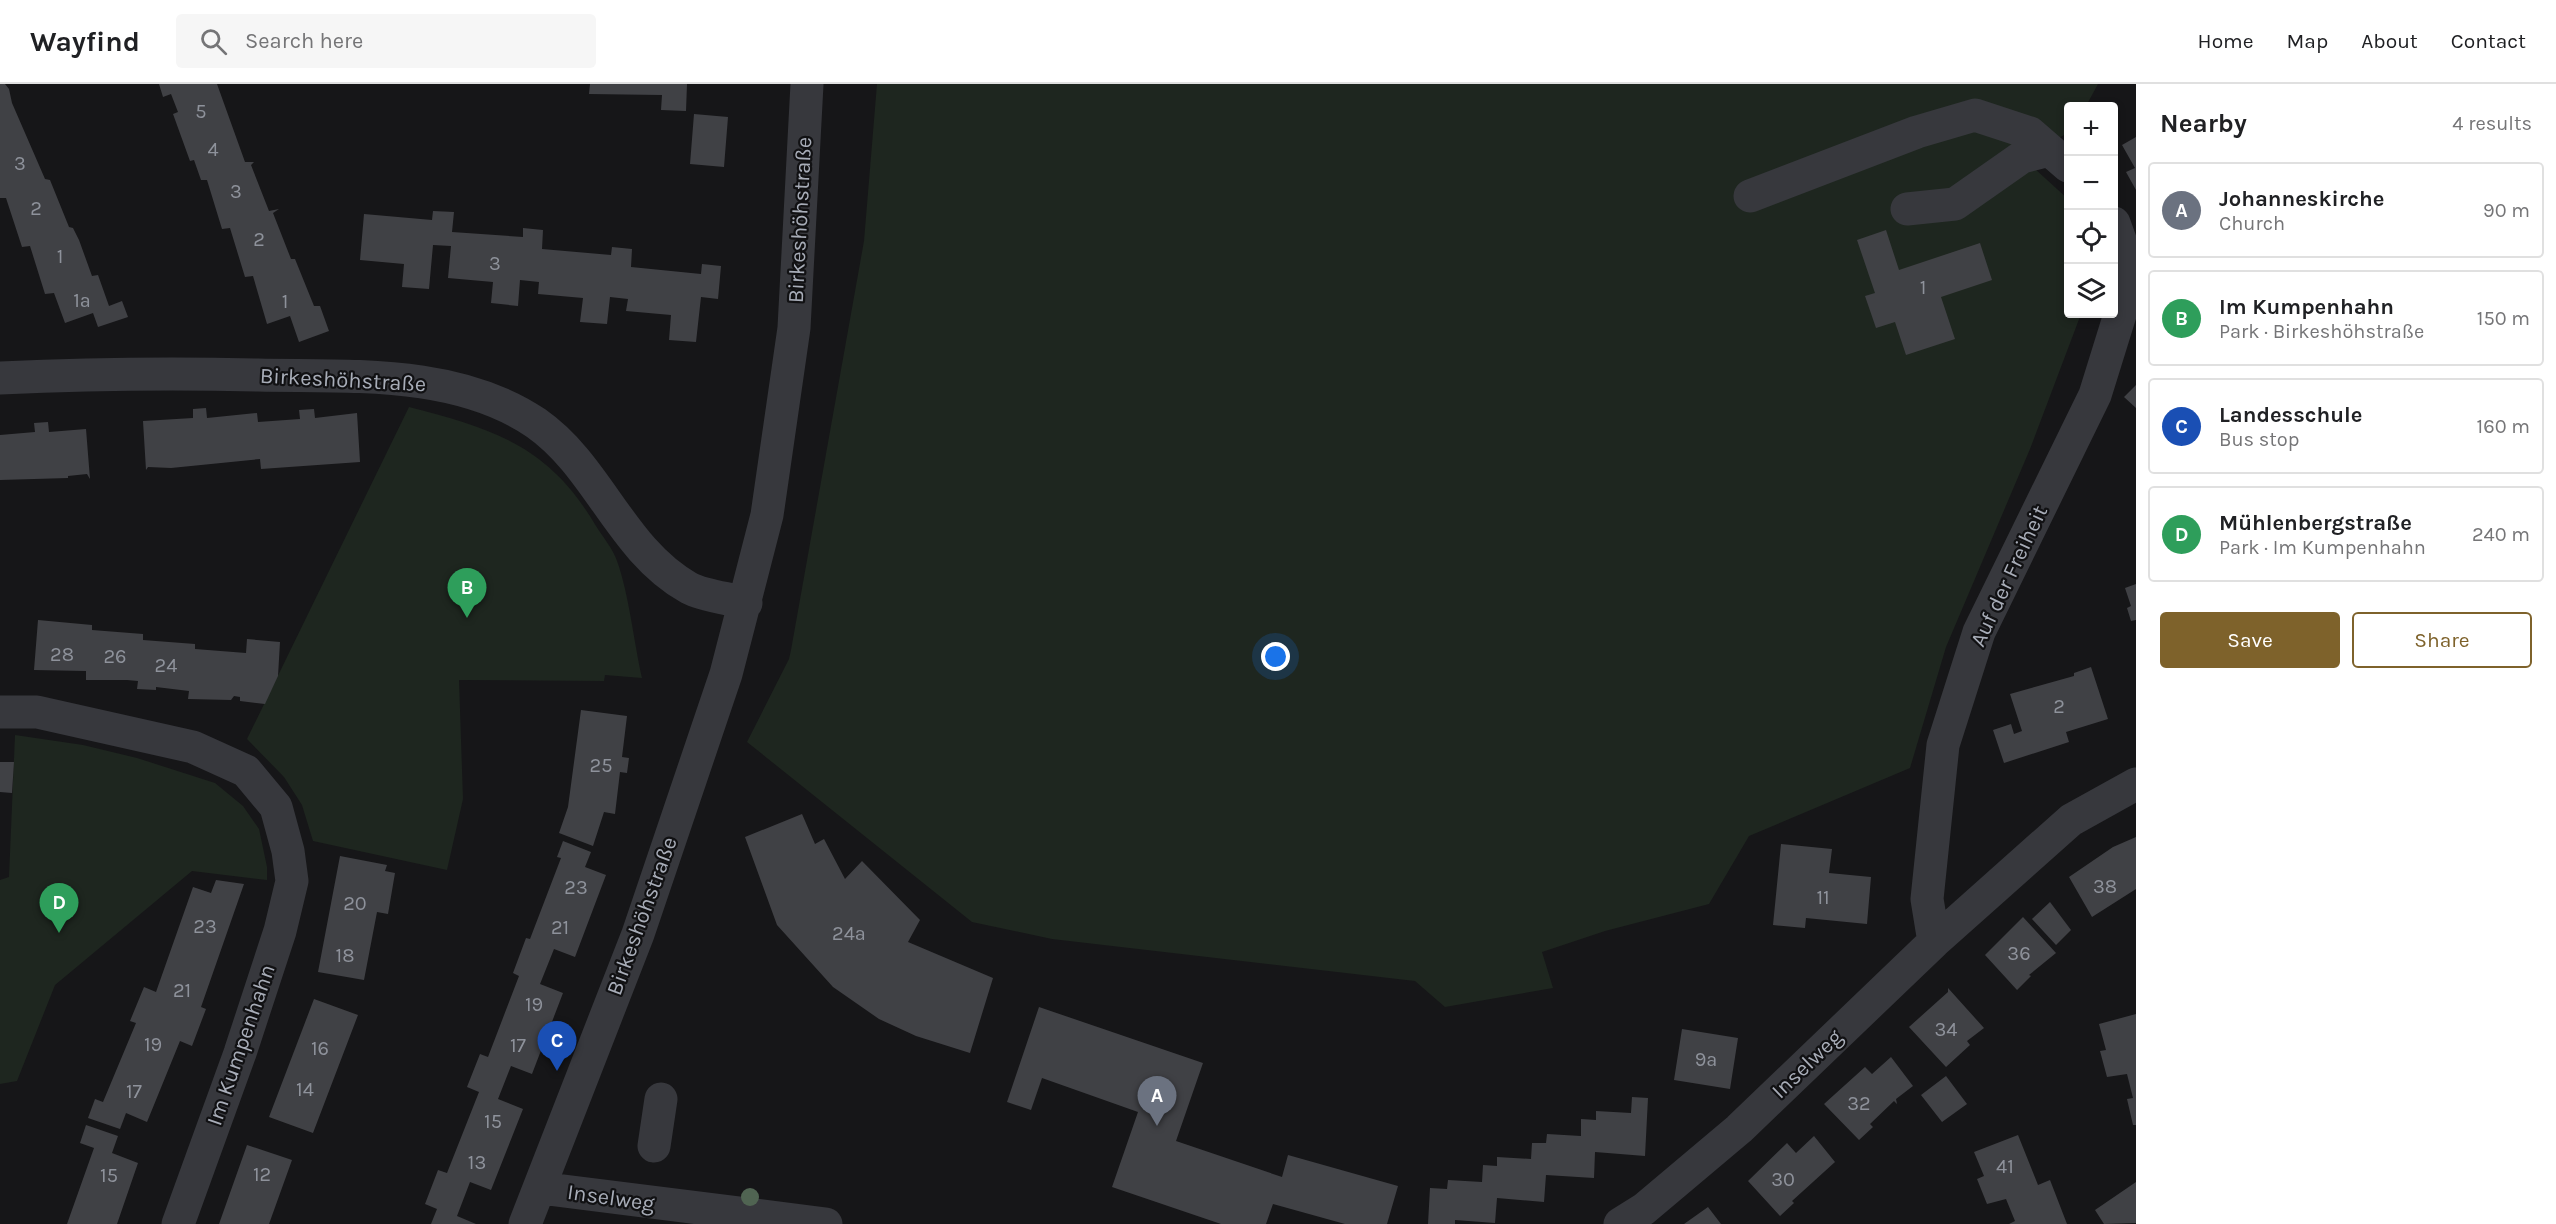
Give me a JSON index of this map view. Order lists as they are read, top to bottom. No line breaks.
{"streets":{"street":["Birkeshöhstraße","Auf der Freiheit","Im Kumpenhahn","Inselweg"]},"crossings":[["Birkeshöhstraße","Inselweg"],["Auf der Freiheit","Inselweg"]],"house_numbers":["5","4","3","3","2","2","1","3","1","1a","1","28","26","24","2","25","38","23","11","20","23","21","24a","36","18","21","19","34","19","17","16","9a","14","17","32","15","13","41","12","15","30"],"page":{"header":"Wayfind","search":"Search here","nav":["Home","Map","About","Contact"],"heading":["Nearby","4 results"],"map_buttons":["+","−"],"list":[{"mark":"A","name":"Johanneskirche","note":"Church","value":"90 m"},{"mark":"B","name":"Im Kumpenhahn","note":"Park · Birkeshöhstraße","value":"150 m"},{"mark":"C","name":"Landesschule","note":"Bus stop","value":"160 m"},{"mark":"D","name":"Mühlenbergstraße","note":"Park · Im Kumpenhahn","value":"240 m"}],"pins":["B","D","C","A"],"buttons":["Save","Share"]}}
